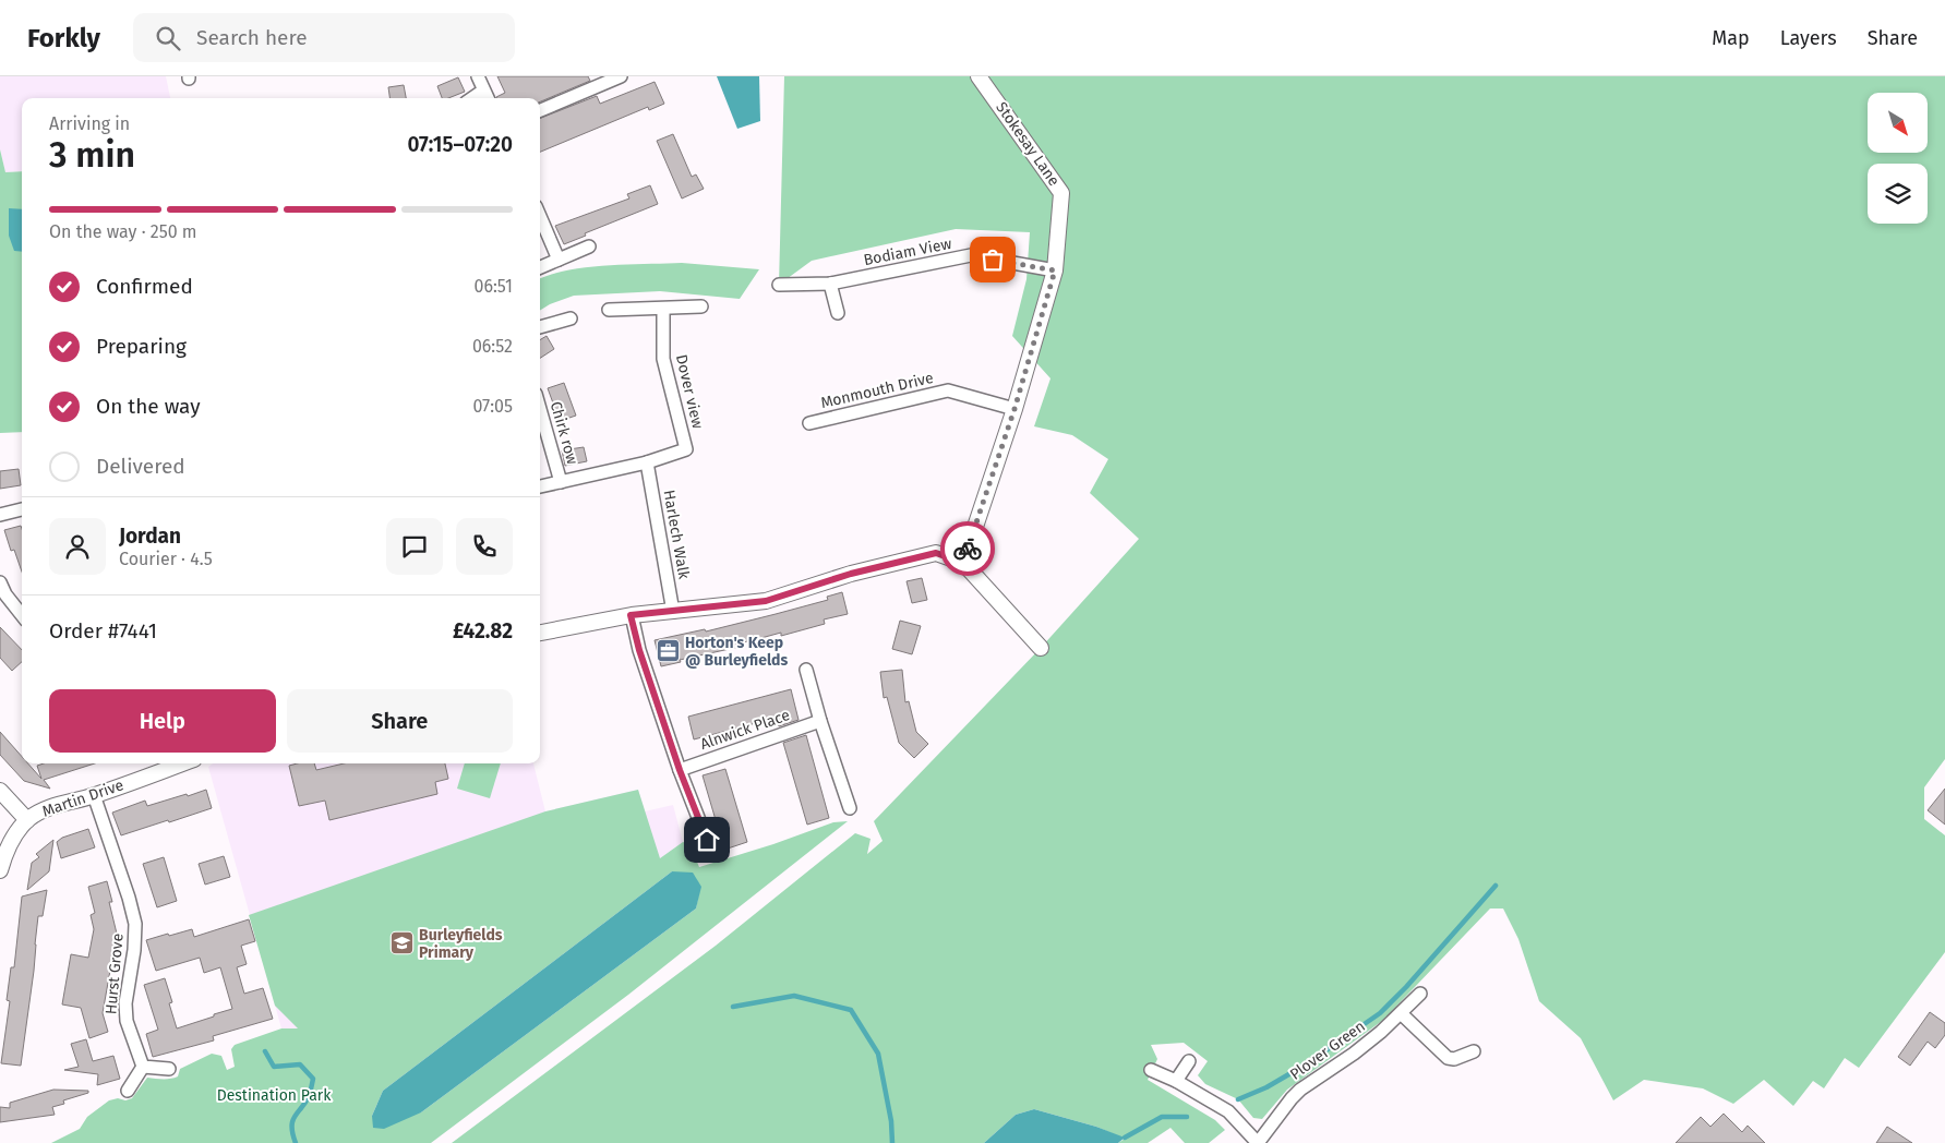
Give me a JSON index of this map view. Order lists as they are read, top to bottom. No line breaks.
{"streets":{"street":["Stokesay Lane","Bodiam View","Monmouth Drive","Dover view","Chirk row","Harlech Walk","Alnwick Place","Martin Drive","Hurst Grove","Plover Green"]},"crossings":[["Stokesay Lane","Bodiam View"],["Stokesay Lane","Monmouth Drive"],["Dover view","Harlech Walk"],["Martin Drive","Hurst Grove"]],"parks":["Destination Park"],"places":{"office":["Horton's Keep @ Burleyfields"],"school or university":["Burleyfields Primary"]},"north":"bottom right","page":{"header":"Forkly","search":"Search here","nav":["Map","Layers","Share"],"heading":["3 min","Arriving in","07:15–07:20"],"panel":["Jordan","Courier · 4.5","Order #7441","£42.82"],"bar":"On the way · 250 m","list":[["Confirmed","06:51"],["Preparing","06:52"],["On the way","07:05"],"Delivered"],"buttons":["Help","Share"]}}
